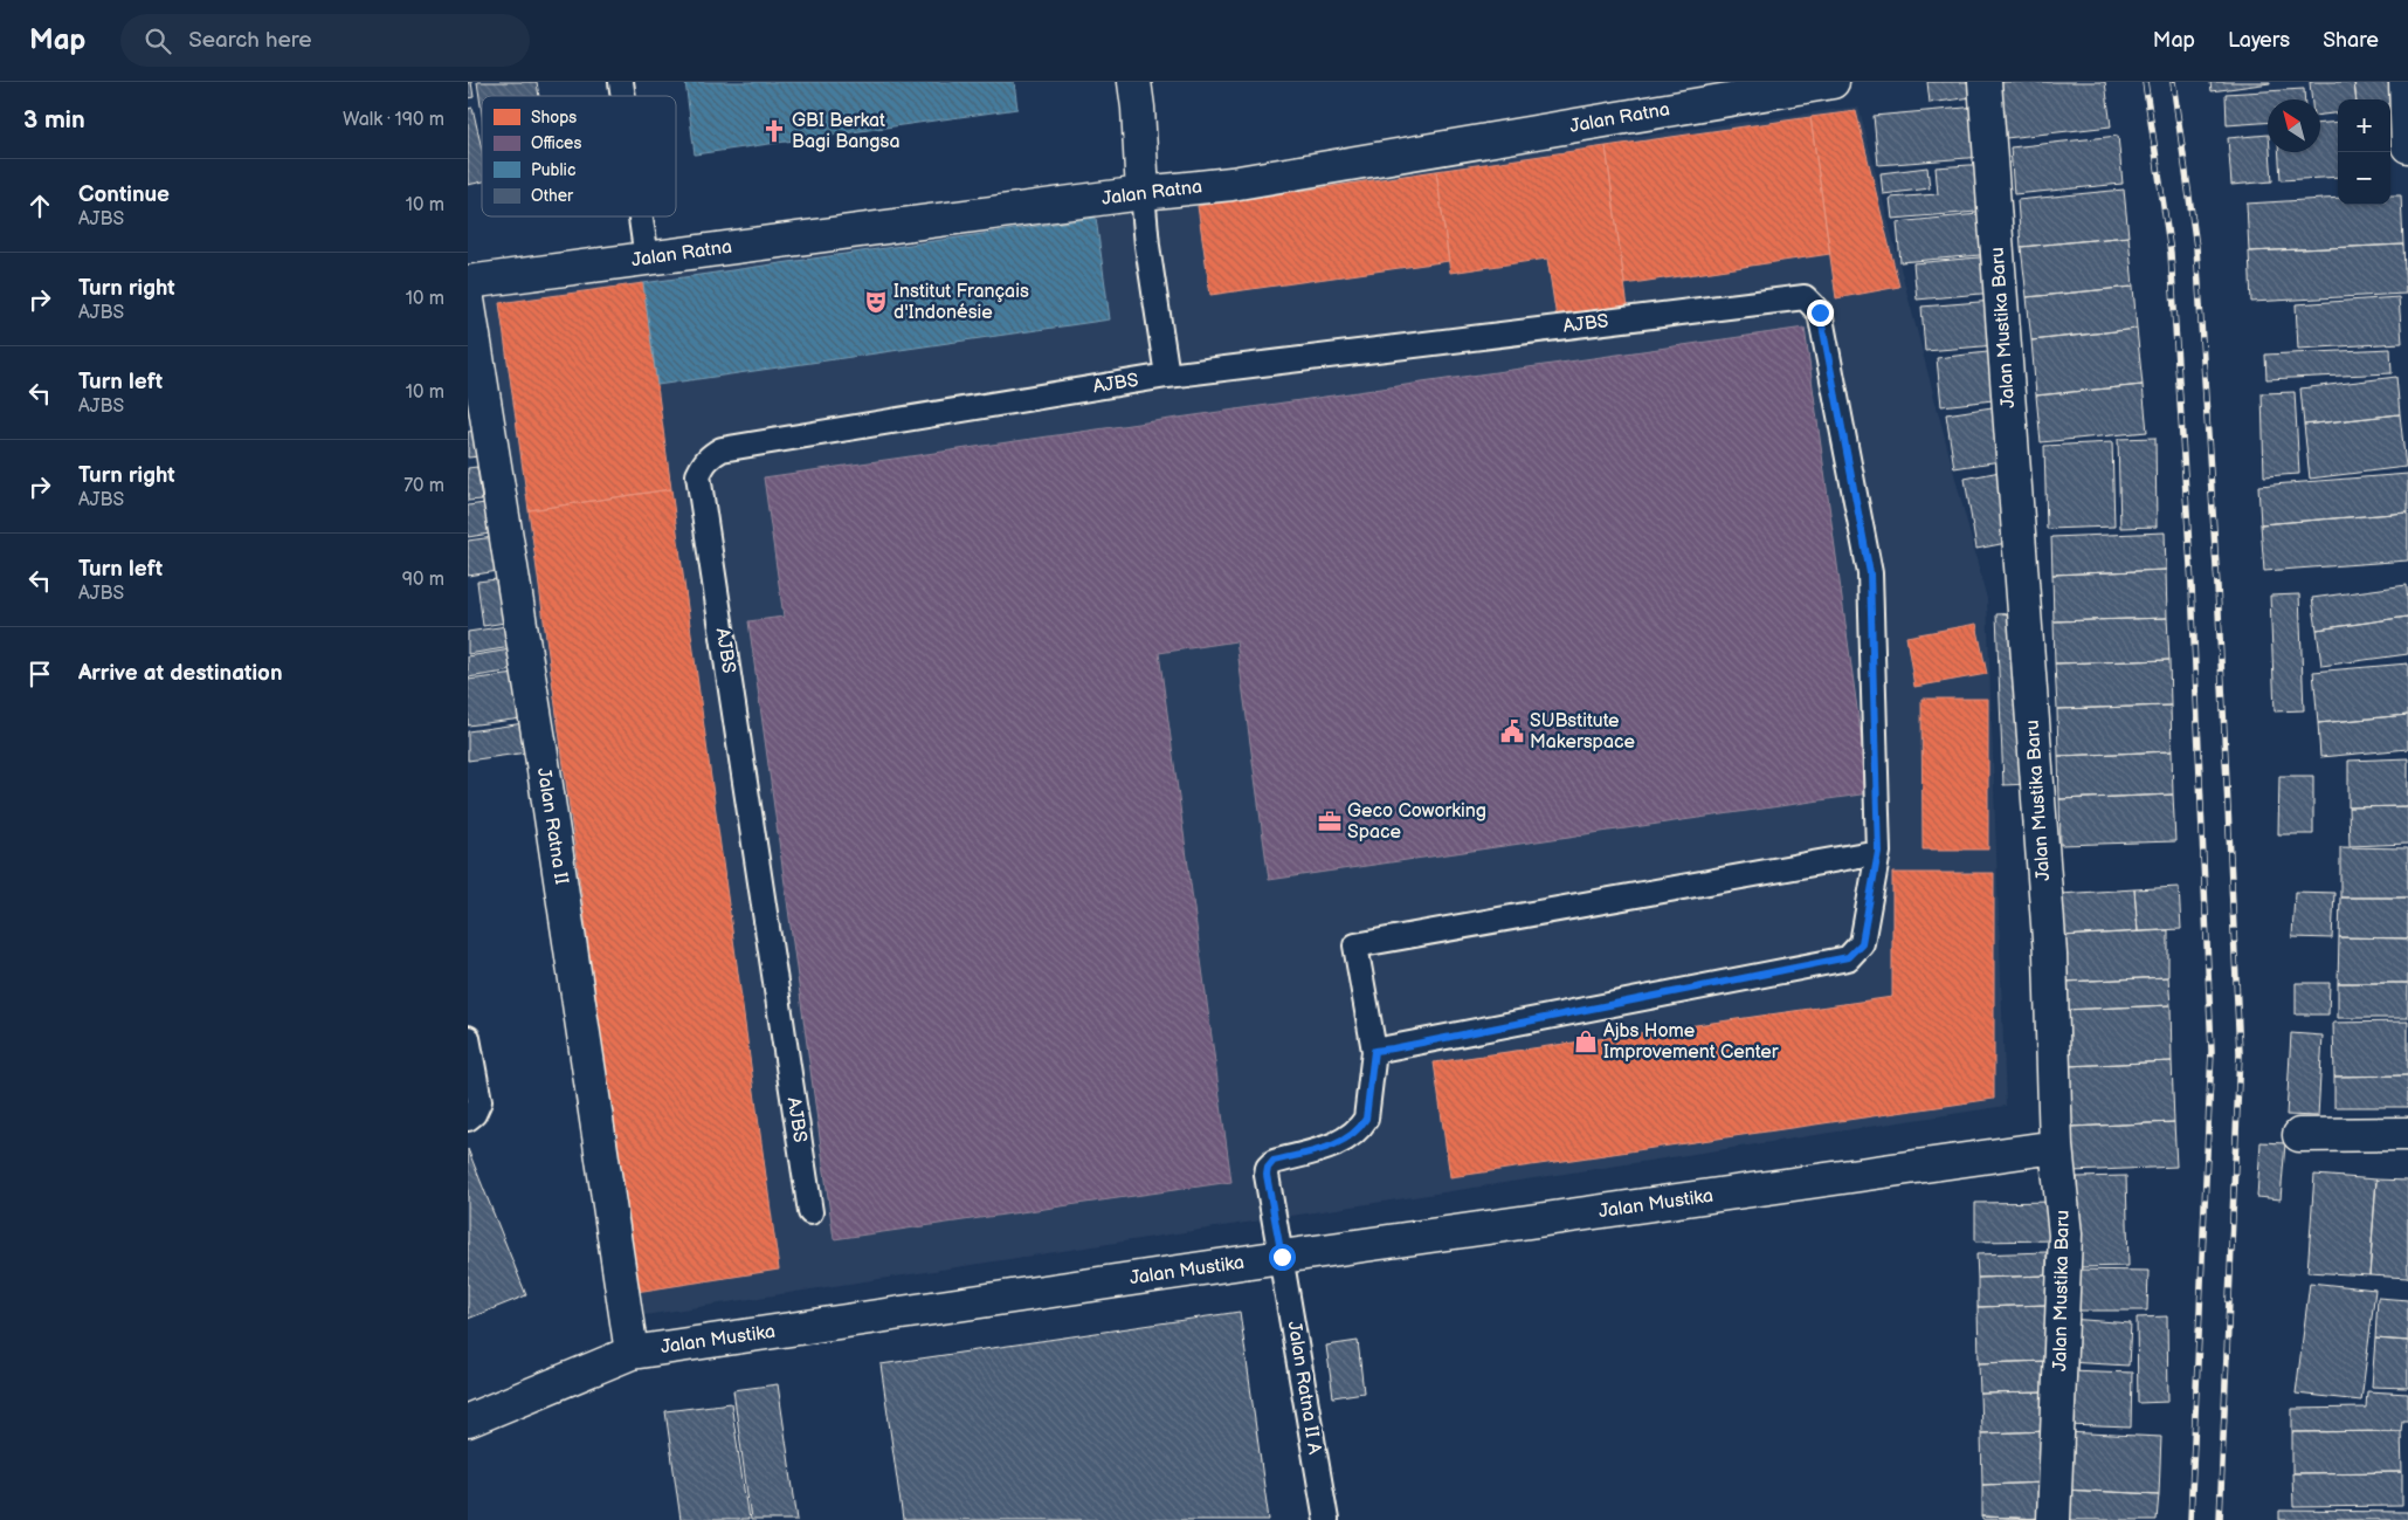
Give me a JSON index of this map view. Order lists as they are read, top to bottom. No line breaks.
{"streets":{"main road":["Jalan Ratna","Jalan Mustika Baru","Jalan Ratna II","Jalan Mustika"],"lane":["AJBS","Jalan Ratna II A"]},"crossings":[["Jalan Mustika Baru","Jalan Mustika"],["Jalan Ratna II","Jalan Mustika"],["Jalan Mustika","Jalan Ratna II A"]],"places":{"church":["GBI Berkat Bagi Bangsa"],"theatre":["Institut Français d'Indonésie"],"public building":["SUBstitute Makerspace"],"office":["Geco Coworking Space"],"shop":["Ajbs Home Improvement Center"]},"legend":["Shops","Offices","Public","Other"],"north":"top left","page":{"header":"Map","search":"Search here","nav":["Map","Layers","Share"],"heading":["3 min","Walk · 190 m"],"map_buttons":["+","−"],"list":[["Continue","AJBS","10 m"],["Turn right","AJBS","10 m"],["Turn left","AJBS","10 m"],["Turn right","AJBS","70 m"],["Turn left","AJBS","90 m"],"Arrive at destination"]}}
